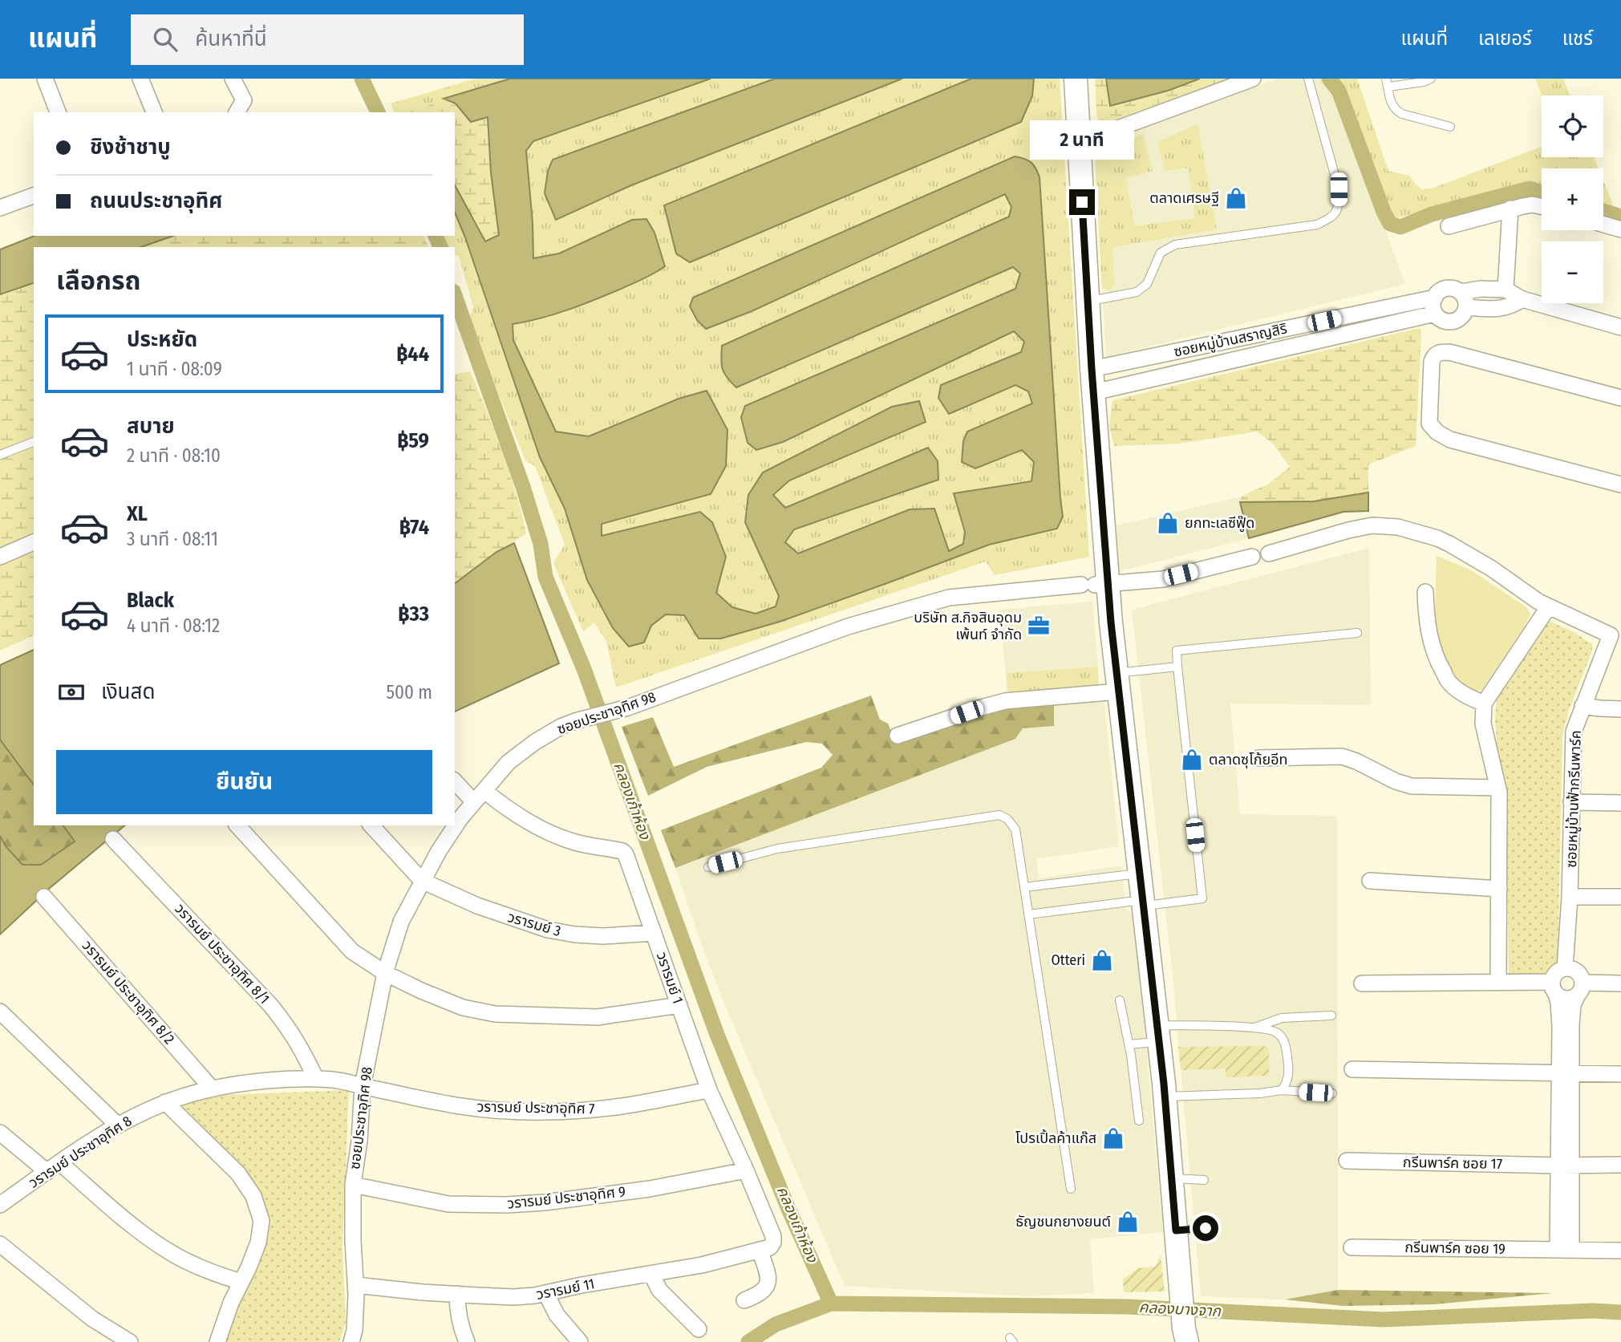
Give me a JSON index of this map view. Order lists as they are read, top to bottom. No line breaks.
{"streets":{"street":["ซอยหมู่บ้านสราญสิริ","ซอยประชาอุทิศ 98","ซอยหมู่บ้านฟ้ากรีนพาร์ค","วรารมย์ 3","วรารมย์ ประชาอุทิศ 8/1","วรารมย์ 1","วรารมย์ ประชาอุทิศ 8/2","วรารมย์ ประชาอุทิศ 7","วรารมย์ ประชาอุทิศ 8","กรีนพาร์ค ซอย 17","วรารมย์ ประชาอุทิศ 9","กรีนพาร์ค ซอย 19","วรารมย์ 11"]},"crossings":[["ซอยประชาอุทิศ 98","วรารมย์ 3"],["ซอยประชาอุทิศ 98","วรารมย์ 1"],["ซอยประชาอุทิศ 98","วรารมย์ ประชาอุทิศ 7"],["ซอยประชาอุทิศ 98","วรารมย์ ประชาอุทิศ 8"],["ซอยประชาอุทิศ 98","วรารมย์ ประชาอุทิศ 9"],["ซอยประชาอุทิศ 98","วรารมย์ 11"],["วรารมย์ 3","วรารมย์ 1"],["วรารมย์ ประชาอุทิศ 8/1","วรารมย์ ประชาอุทิศ 8"],["วรารมย์ 1","วรารมย์ ประชาอุทิศ 7"],["วรารมย์ 1","วรารมย์ ประชาอุทิศ 9"],["วรารมย์ 1","วรารมย์ 11"],["วรารมย์ ประชาอุทิศ 8/2","วรารมย์ ประชาอุทิศ 8"],["วรารมย์ ประชาอุทิศ 7","วรารมย์ ประชาอุทิศ 8"]],"water":["คลองเก้าห้อง","คลองบางจาก"],"places":{"shop":["ตลาดเศรษฐี","ยกทะเลซีฟู๊ด","ตลาดซุโก้ยอีท","Otteri","โปรเปิ้ลค้าแก๊ส","ธัญชนกยางยนต์"],"office":["บริษัท ส.กิจสินอุดม เพ้นท์ จำกัด"]},"page":{"header":"แผนที่","search":"ค้นหาที่นี่","nav":["แผนที่","เลเยอร์","แชร์"],"map_buttons":["+","−"],"banner":["ชิงช้าชาบู","ถนนประชาอุทิศ"],"bubble":"2 นาที","heading":"เลือกรถ","list":[{"name":"ประหยัด","note":"1 นาที · 08:09","value":"฿44"},{"name":"สบาย","note":"2 นาที · 08:10","value":"฿59"},{"name":"XL","note":"3 นาที · 08:11","value":"฿74"},{"name":"Black","note":"4 นาที · 08:12","value":"฿33"}],"pay":["เงินสด","500 m"],"buttons":"ยืนยัน"}}
